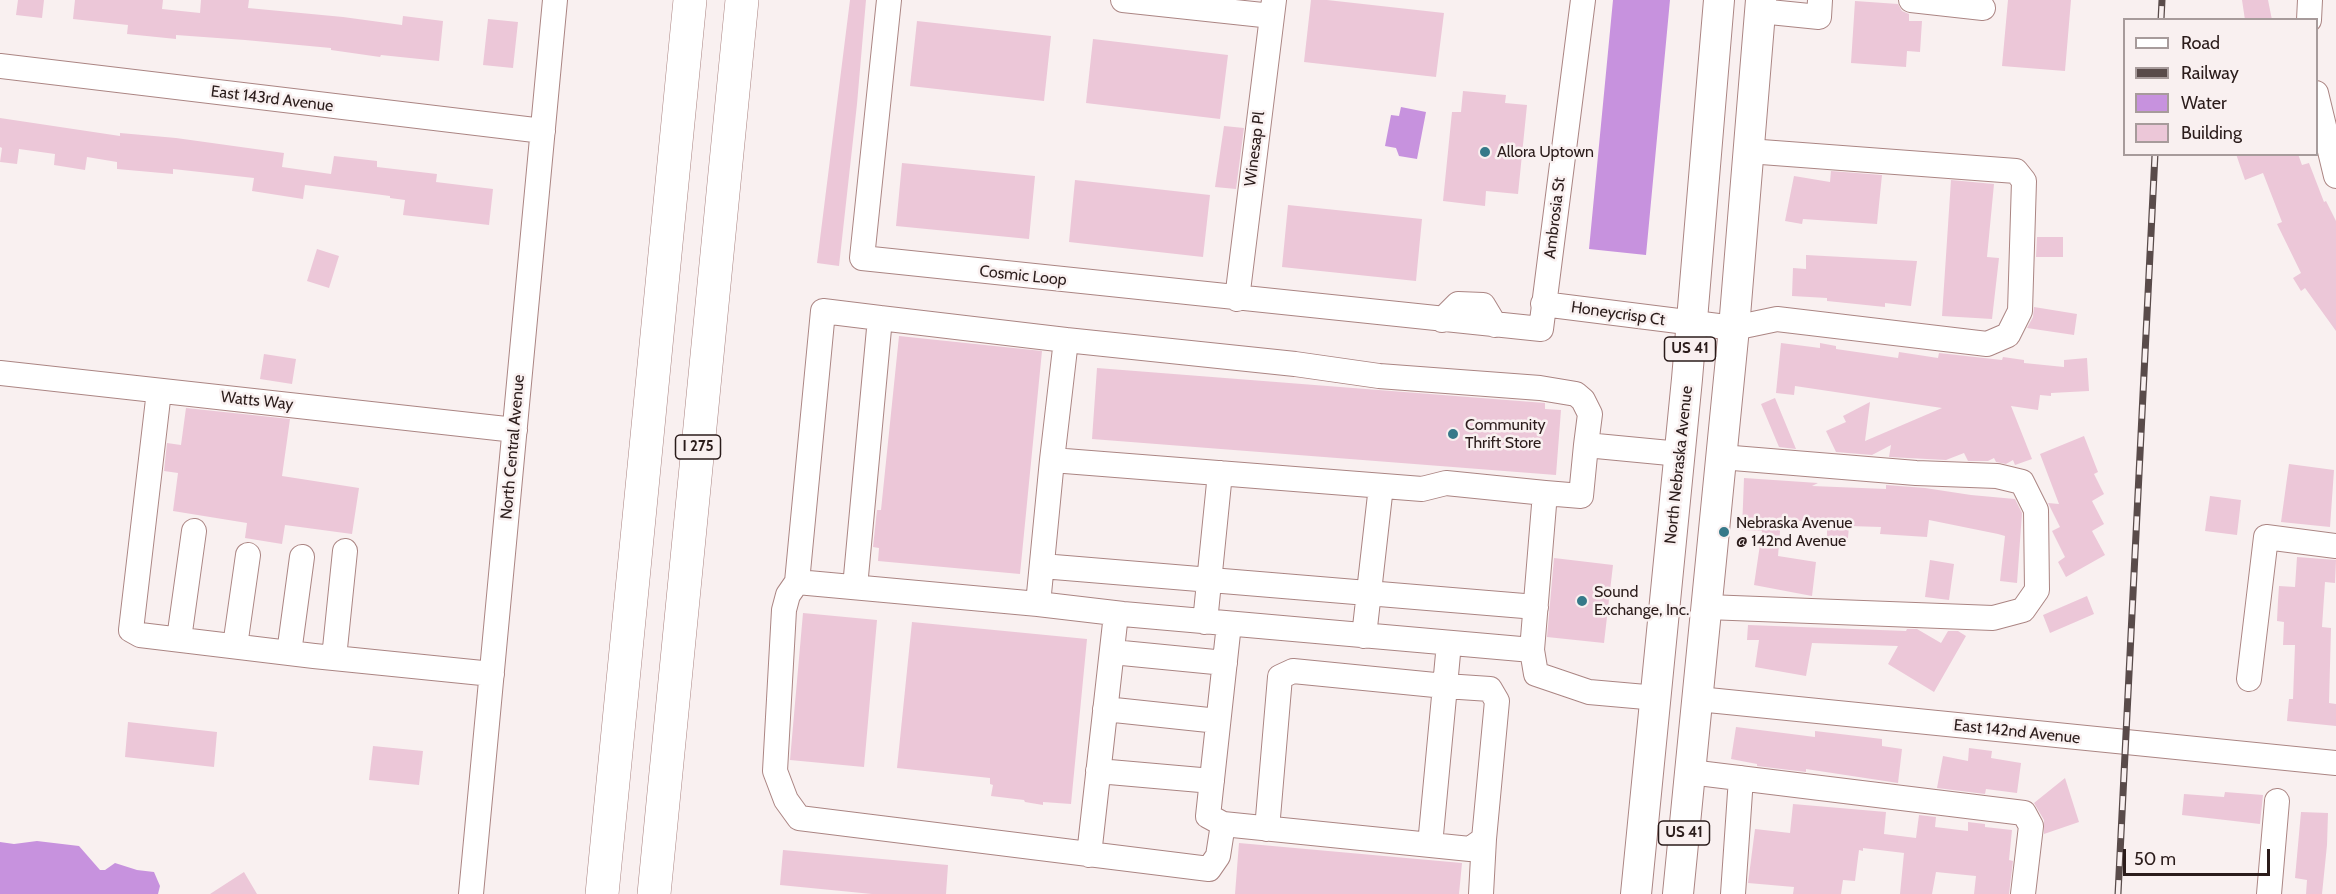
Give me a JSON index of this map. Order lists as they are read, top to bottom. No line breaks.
{"streets":{"highway":["I 275"],"main road":["US 41","North Nebraska Avenue"],"street":["East 143rd Avenue","Winesap Pl","Ambrosia St","Cosmic Loop","Honeycrisp Ct","Watts Way","North Central Avenue","East 142nd Avenue"]},"crossings":[["East 143rd Avenue","North Central Avenue"],["Winesap Pl","Cosmic Loop"],["Ambrosia St","Cosmic Loop"],["Ambrosia St","Honeycrisp Ct"],["Honeycrisp Ct","US 41"],["Honeycrisp Ct","North Nebraska Avenue"],["US 41","East 142nd Avenue"],["Watts Way","North Central Avenue"]],"places":["Allora Uptown","Community Thrift Store","Nebraska Avenue @ 142nd Avenue","Sound Exchange, Inc."],"legend":["Road","Railway","Water","Building"],"scale_bar":"50 m"}
